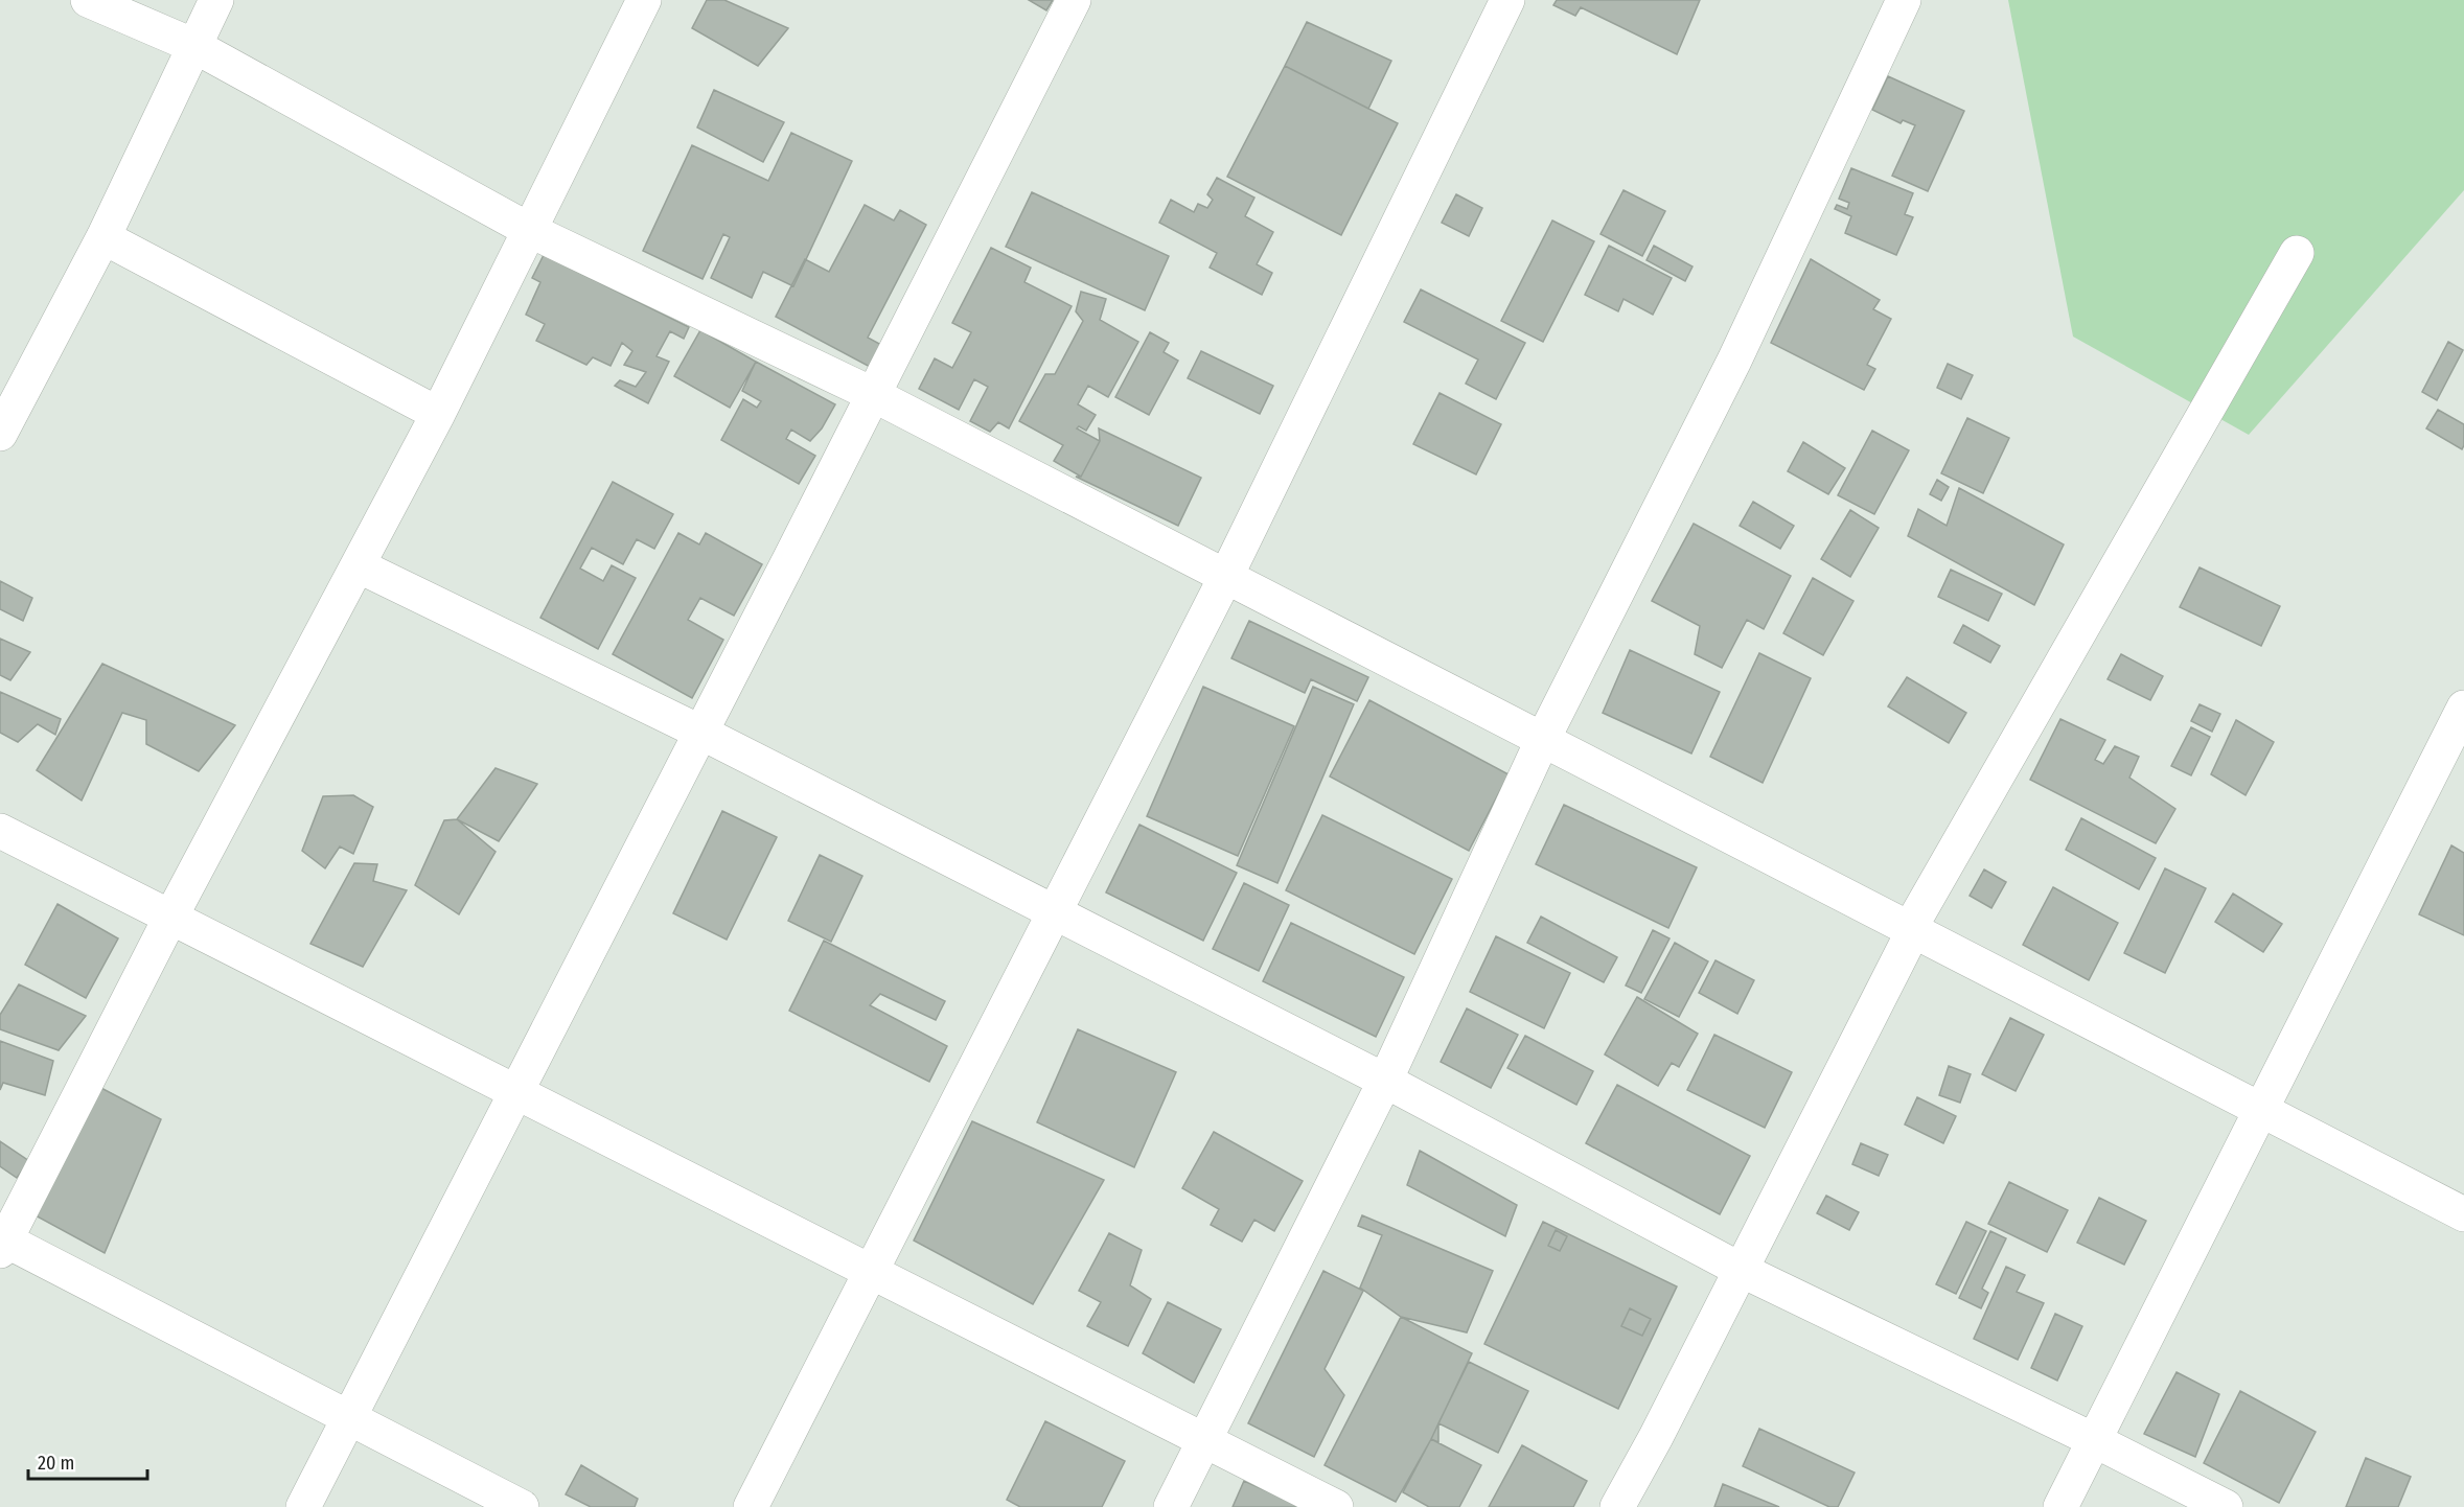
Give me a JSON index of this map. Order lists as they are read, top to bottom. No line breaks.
{"scale_bar":"20 m"}
